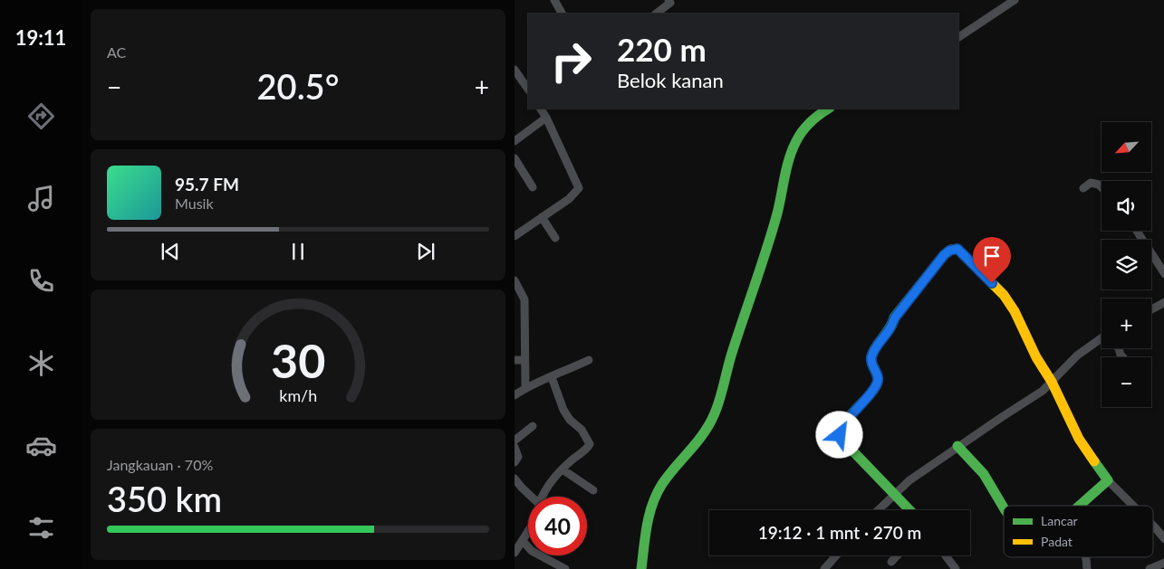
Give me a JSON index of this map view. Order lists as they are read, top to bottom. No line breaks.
{"legend":["Lancar","Padat"],"north":"bottom left","page":{"tabs":"19:11","tile":["AC",["Jangkauan · 70%","350 km"]],"turn":["220 m","Belok kanan"],"heat":["−","20.5°","+"],"map_buttons":["+","−"],"song":["95.7 FM","Musik"],"limit":"40","trip":"19:12 · 1 mnt · 270 m","gauge":["30","km/h"]}}
